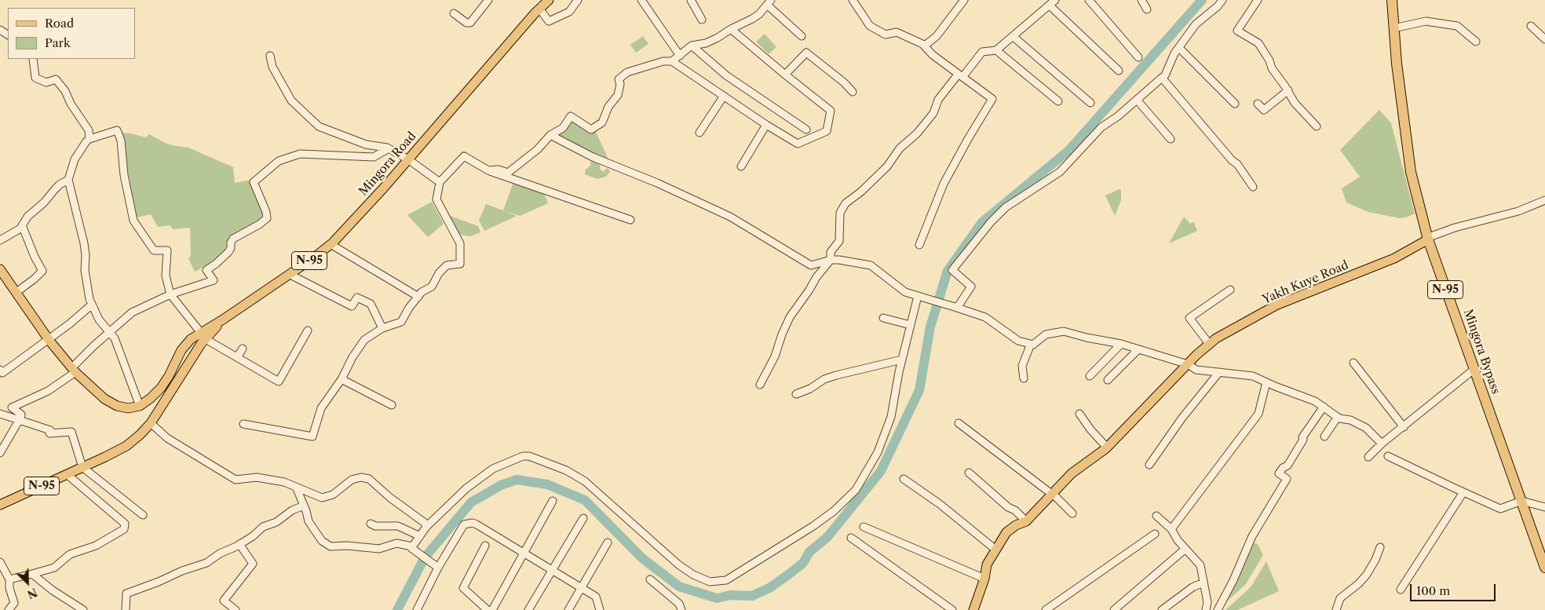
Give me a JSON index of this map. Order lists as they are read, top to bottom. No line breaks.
{"streets":{"highway":["N-95","Mingora Bypass"],"main road":["Mingora Road","Yakh Kuye Road"]},"crossings":[["Mingora Road","N-95"],["Yakh Kuye Road","Mingora Bypass"]],"legend":["Road","Park"],"scale_bar":"100 m","north":"bottom right"}
